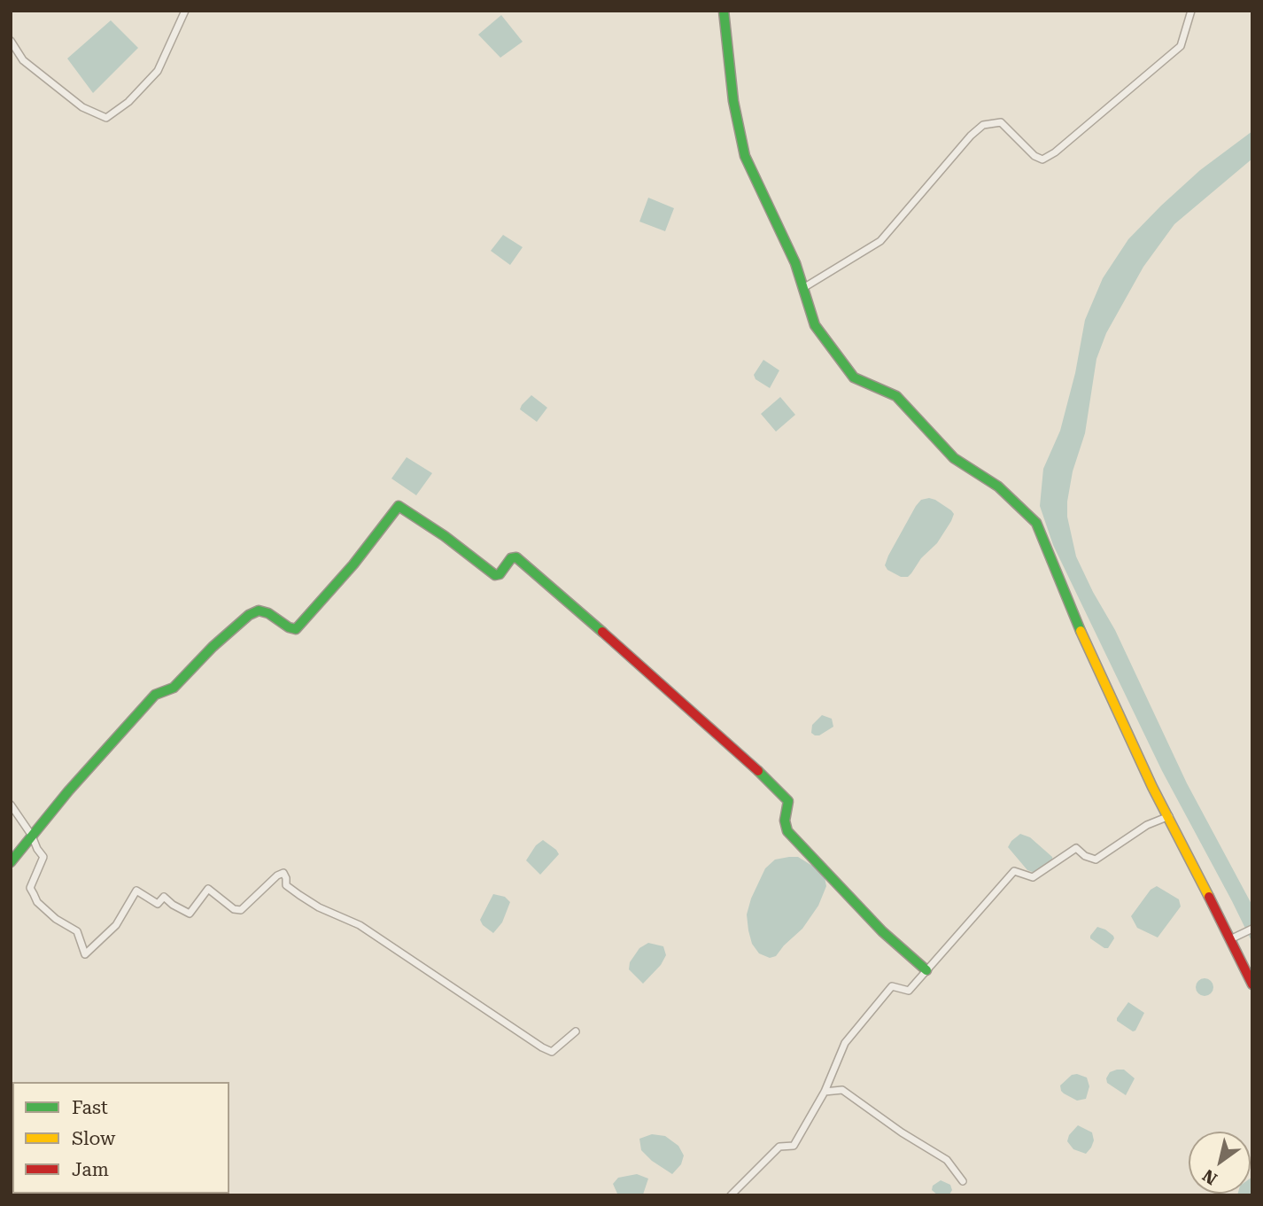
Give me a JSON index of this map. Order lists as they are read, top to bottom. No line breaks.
{"legend":["Fast","Slow","Jam"],"north":"bottom left"}
